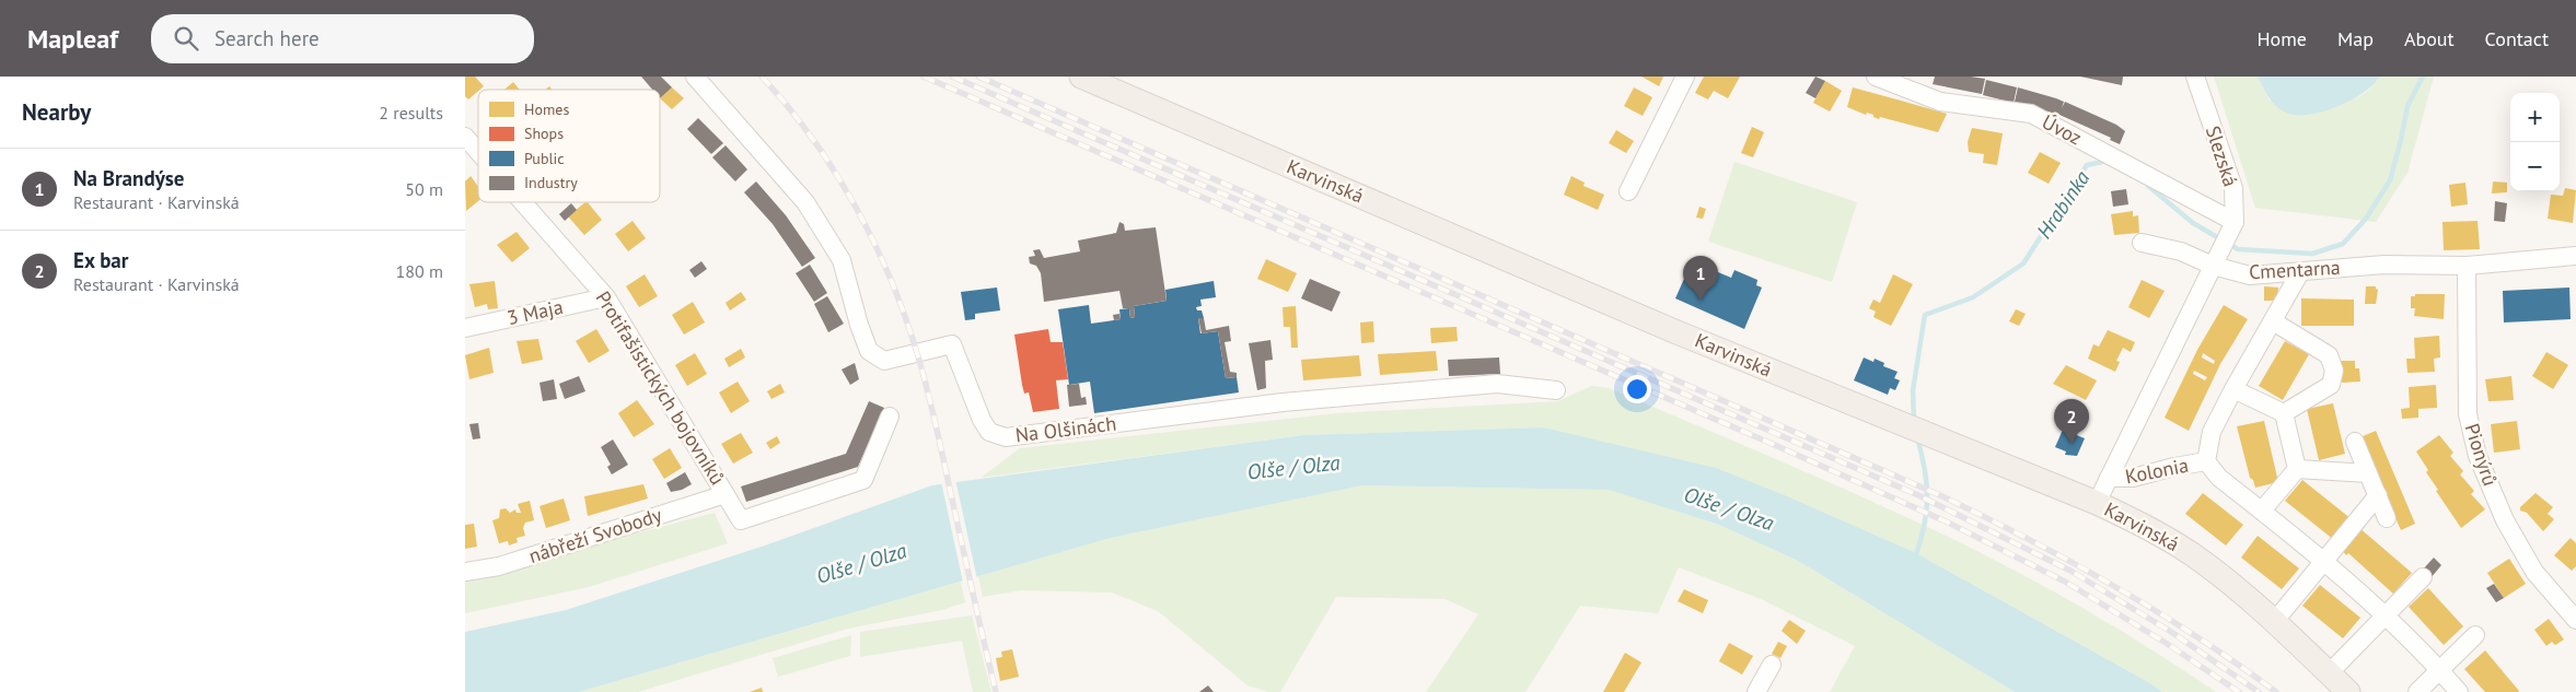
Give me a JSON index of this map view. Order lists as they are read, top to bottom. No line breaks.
{"streets":{"main road":["Karvinská"],"street":["Úvoz","Slezská","Cmentarna","3 Maja","Protifašistických bojovníků","Na Olšinách","Pionýrů","Kolonia","nábřeží Svobody"]},"crossings":[["Úvoz","Slezská"],["Slezská","Cmentarna"],["Cmentarna","Pionýrů"],["Cmentarna","Kolonia"],["3 Maja","Protifašistických bojovníků"],["Protifašistických bojovníků","nábřeží Svobody"]],"water":["Hrabinka","Olše / Olza"],"legend":["Homes","Shops","Public","Industry"],"page":{"header":"Mapleaf","search":"Search here","nav":["Home","Map","About","Contact"],"heading":["Nearby","2 results"],"map_buttons":["+","−"],"list":[{"mark":"1","name":"Na Brandýse","note":"Restaurant · Karvinská","value":"50 m"},{"mark":"2","name":"Ex bar","note":"Restaurant · Karvinská","value":"180 m"}],"pins":["1","2"]}}
